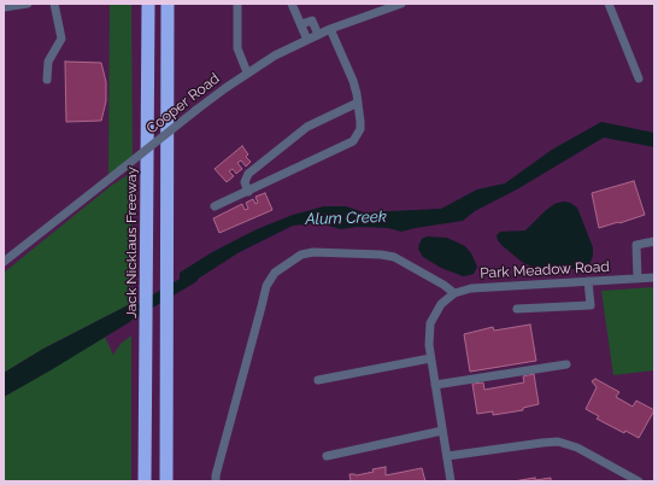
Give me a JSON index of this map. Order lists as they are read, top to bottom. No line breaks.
{"streets":{"highway":["Jack Nicklaus Freeway"],"street":["Cooper Road","Park Meadow Road"]},"water":["Alum Creek"]}
